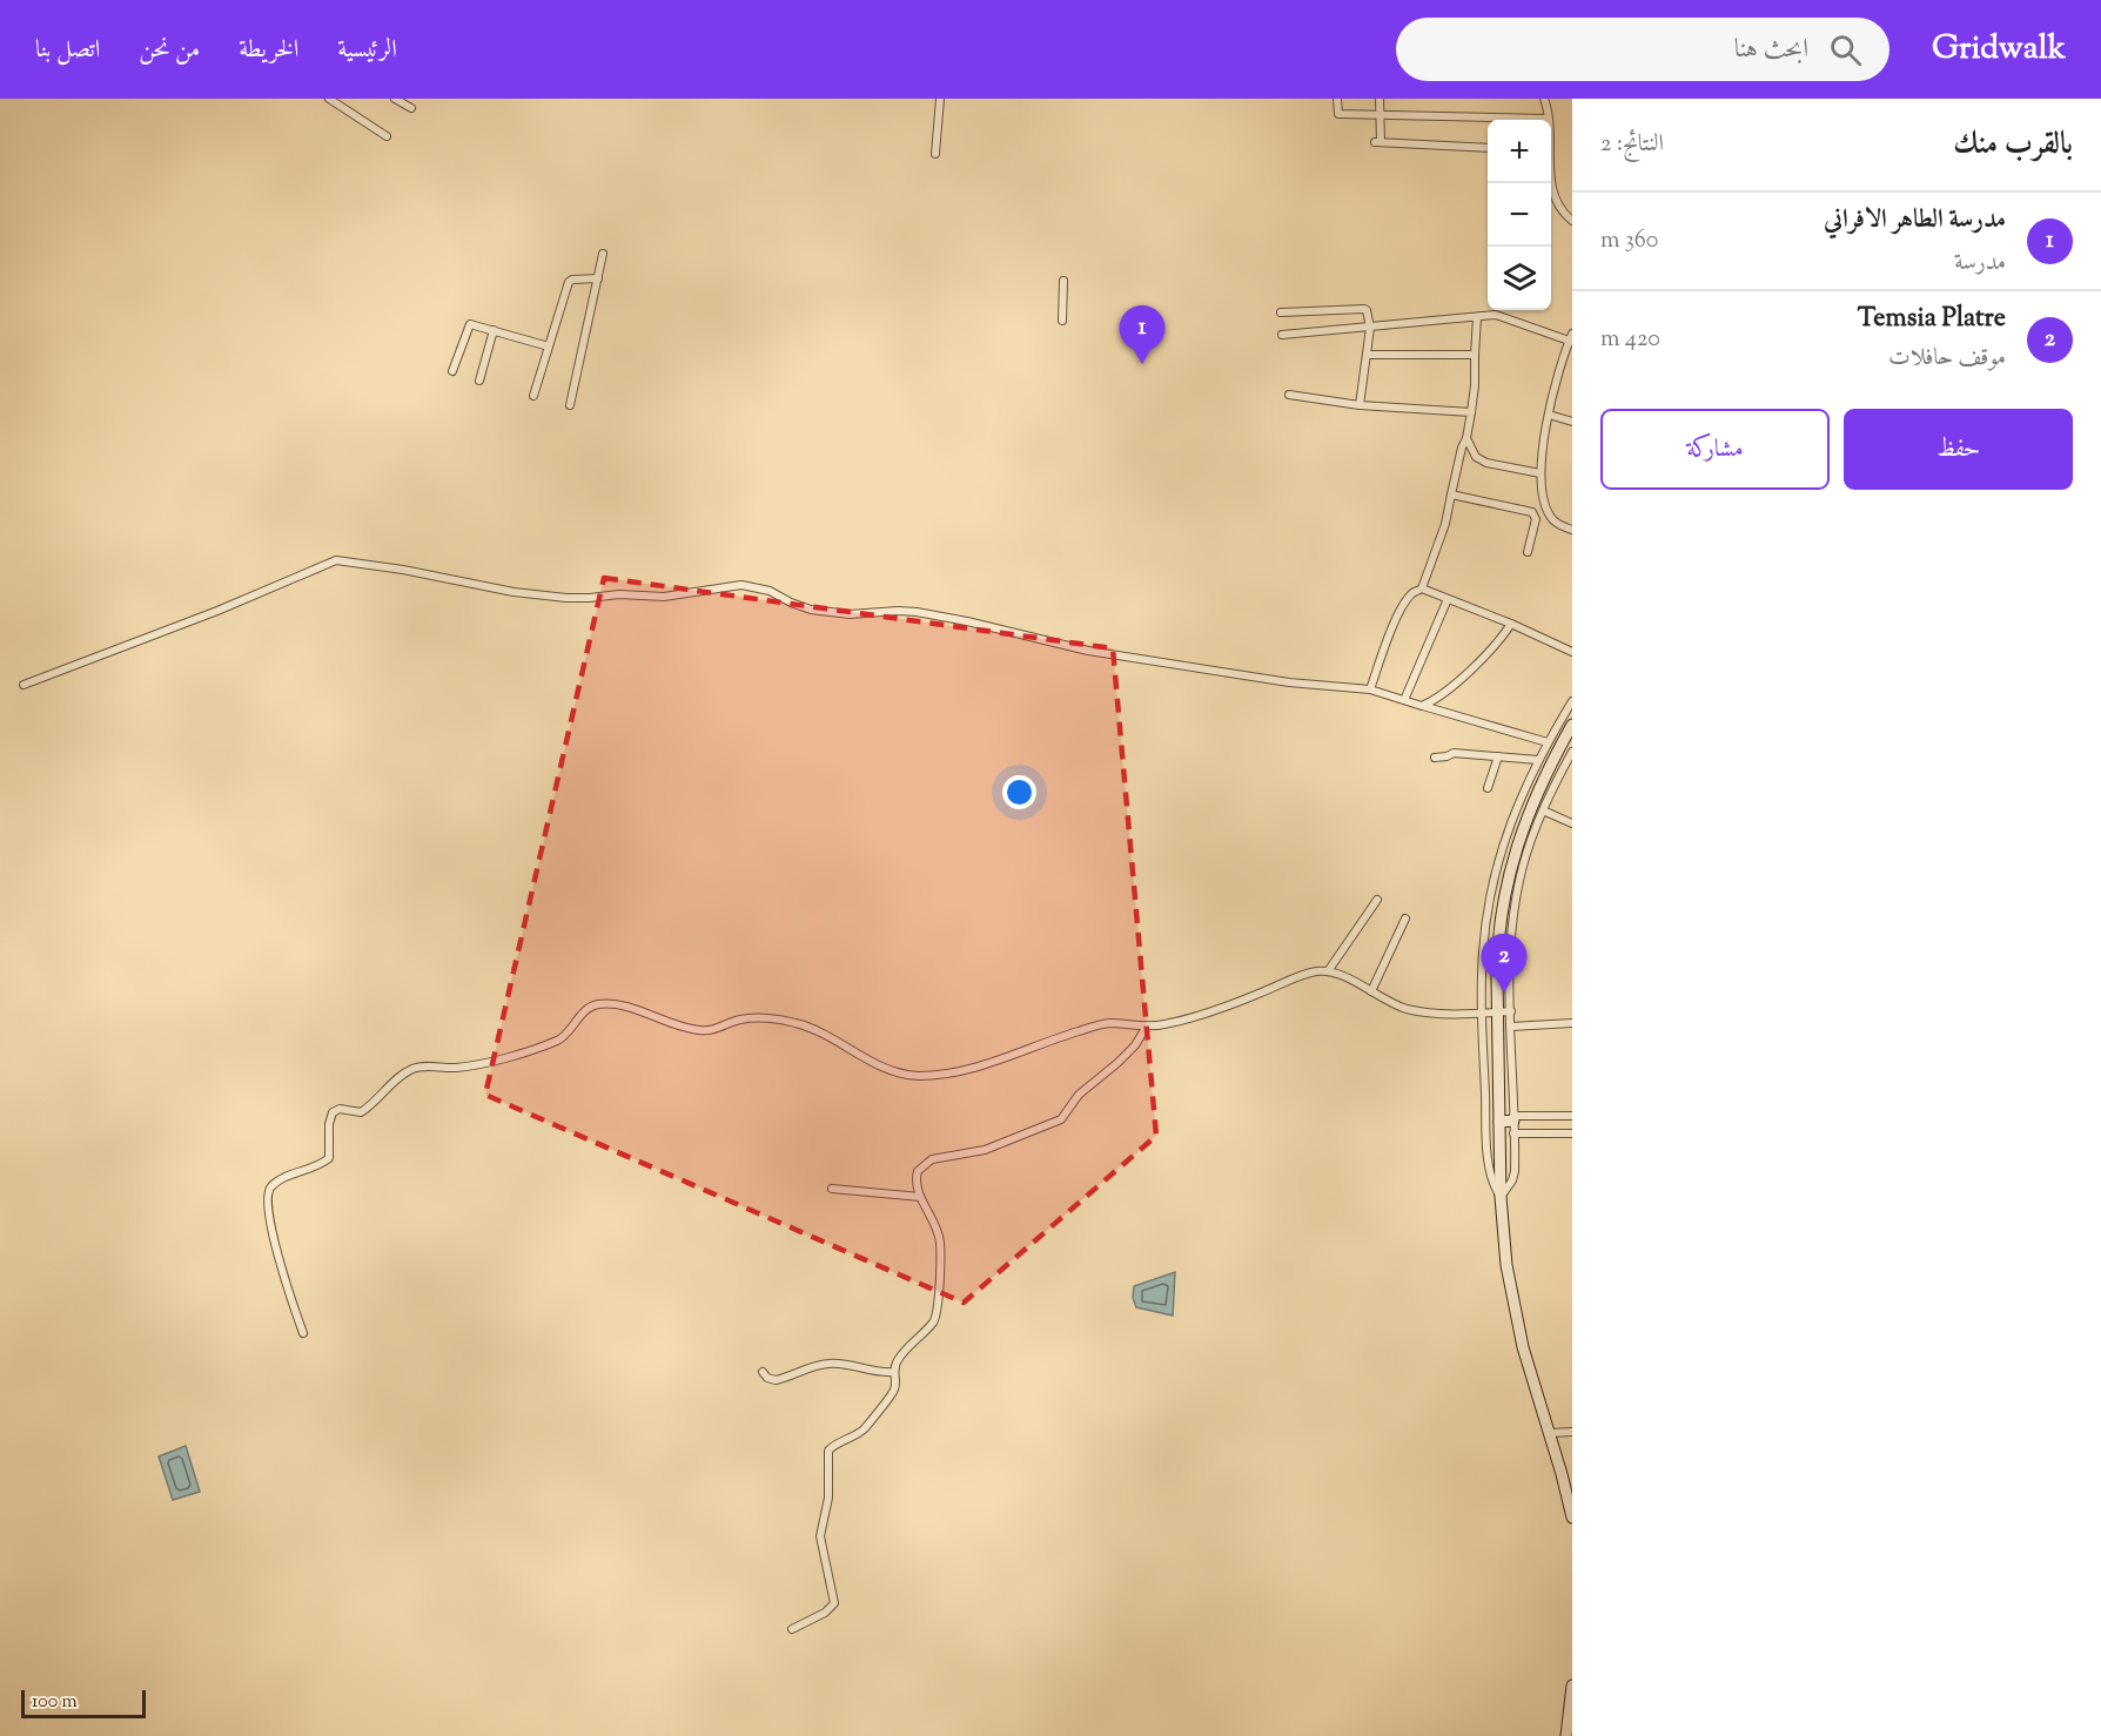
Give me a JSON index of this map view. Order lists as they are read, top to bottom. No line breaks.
{"scale_bar":"100 m","page":{"header":"Gridwalk","search":"ابحث هنا","nav":["الرئيسية","الخريطة","من نحن","اتصل بنا"],"heading":["بالقرب منك","النتائج: 2"],"map_buttons":["+","−"],"list":[{"mark":"1","name":"مدرسة الطاهر الافراني","note":"مدرسة","value":"360 m"},{"mark":"2","name":"Temsia Platre","note":"موقف حافلات","value":"420 m"}],"pins":["1","2"],"buttons":["حفظ","مشاركة"],"scale":"100 m"}}
